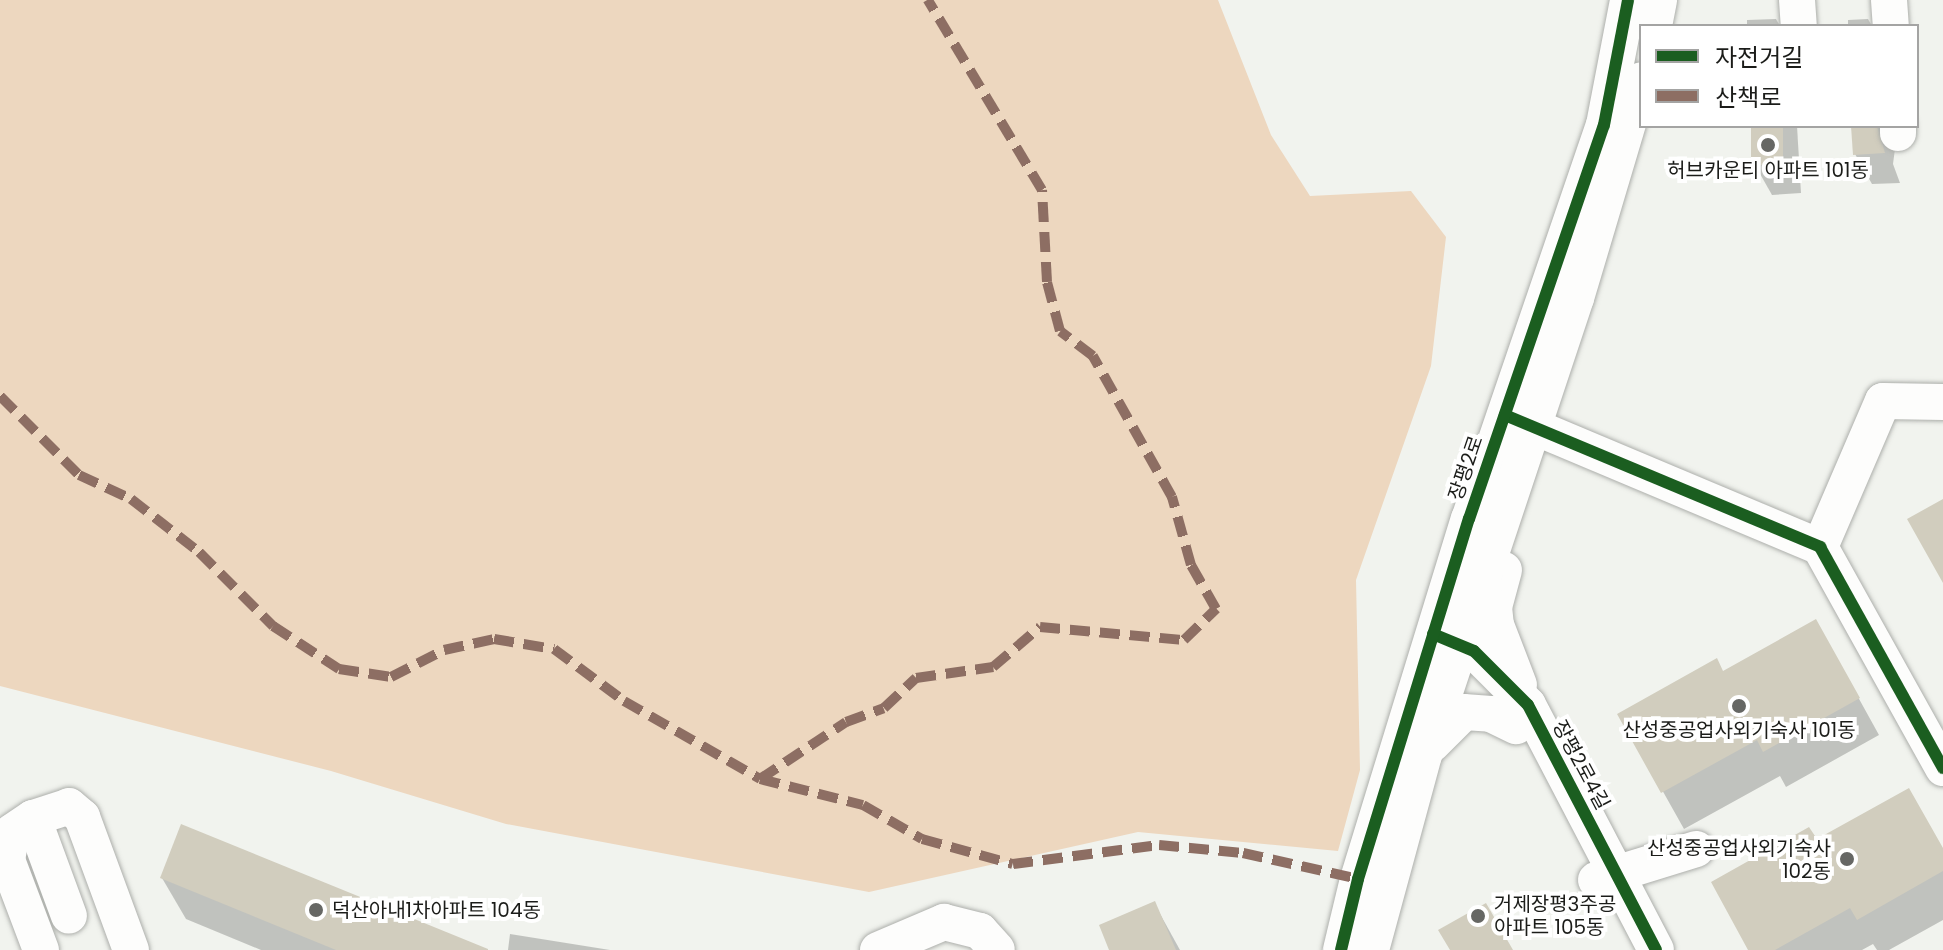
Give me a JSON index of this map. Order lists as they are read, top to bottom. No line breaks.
{"streets":{"street":["장평2로","장평2로4길"]},"crossings":[["장평2로","장평2로4길"]],"places":["허브카운티 아파트 101동","산성중공업사외기숙사 101동","산성중공업사외기숙사 102동","덕산아내1차아파트 104동","거제장평3주공 아파트 105동"],"legend":["자전거길","산책로"]}
